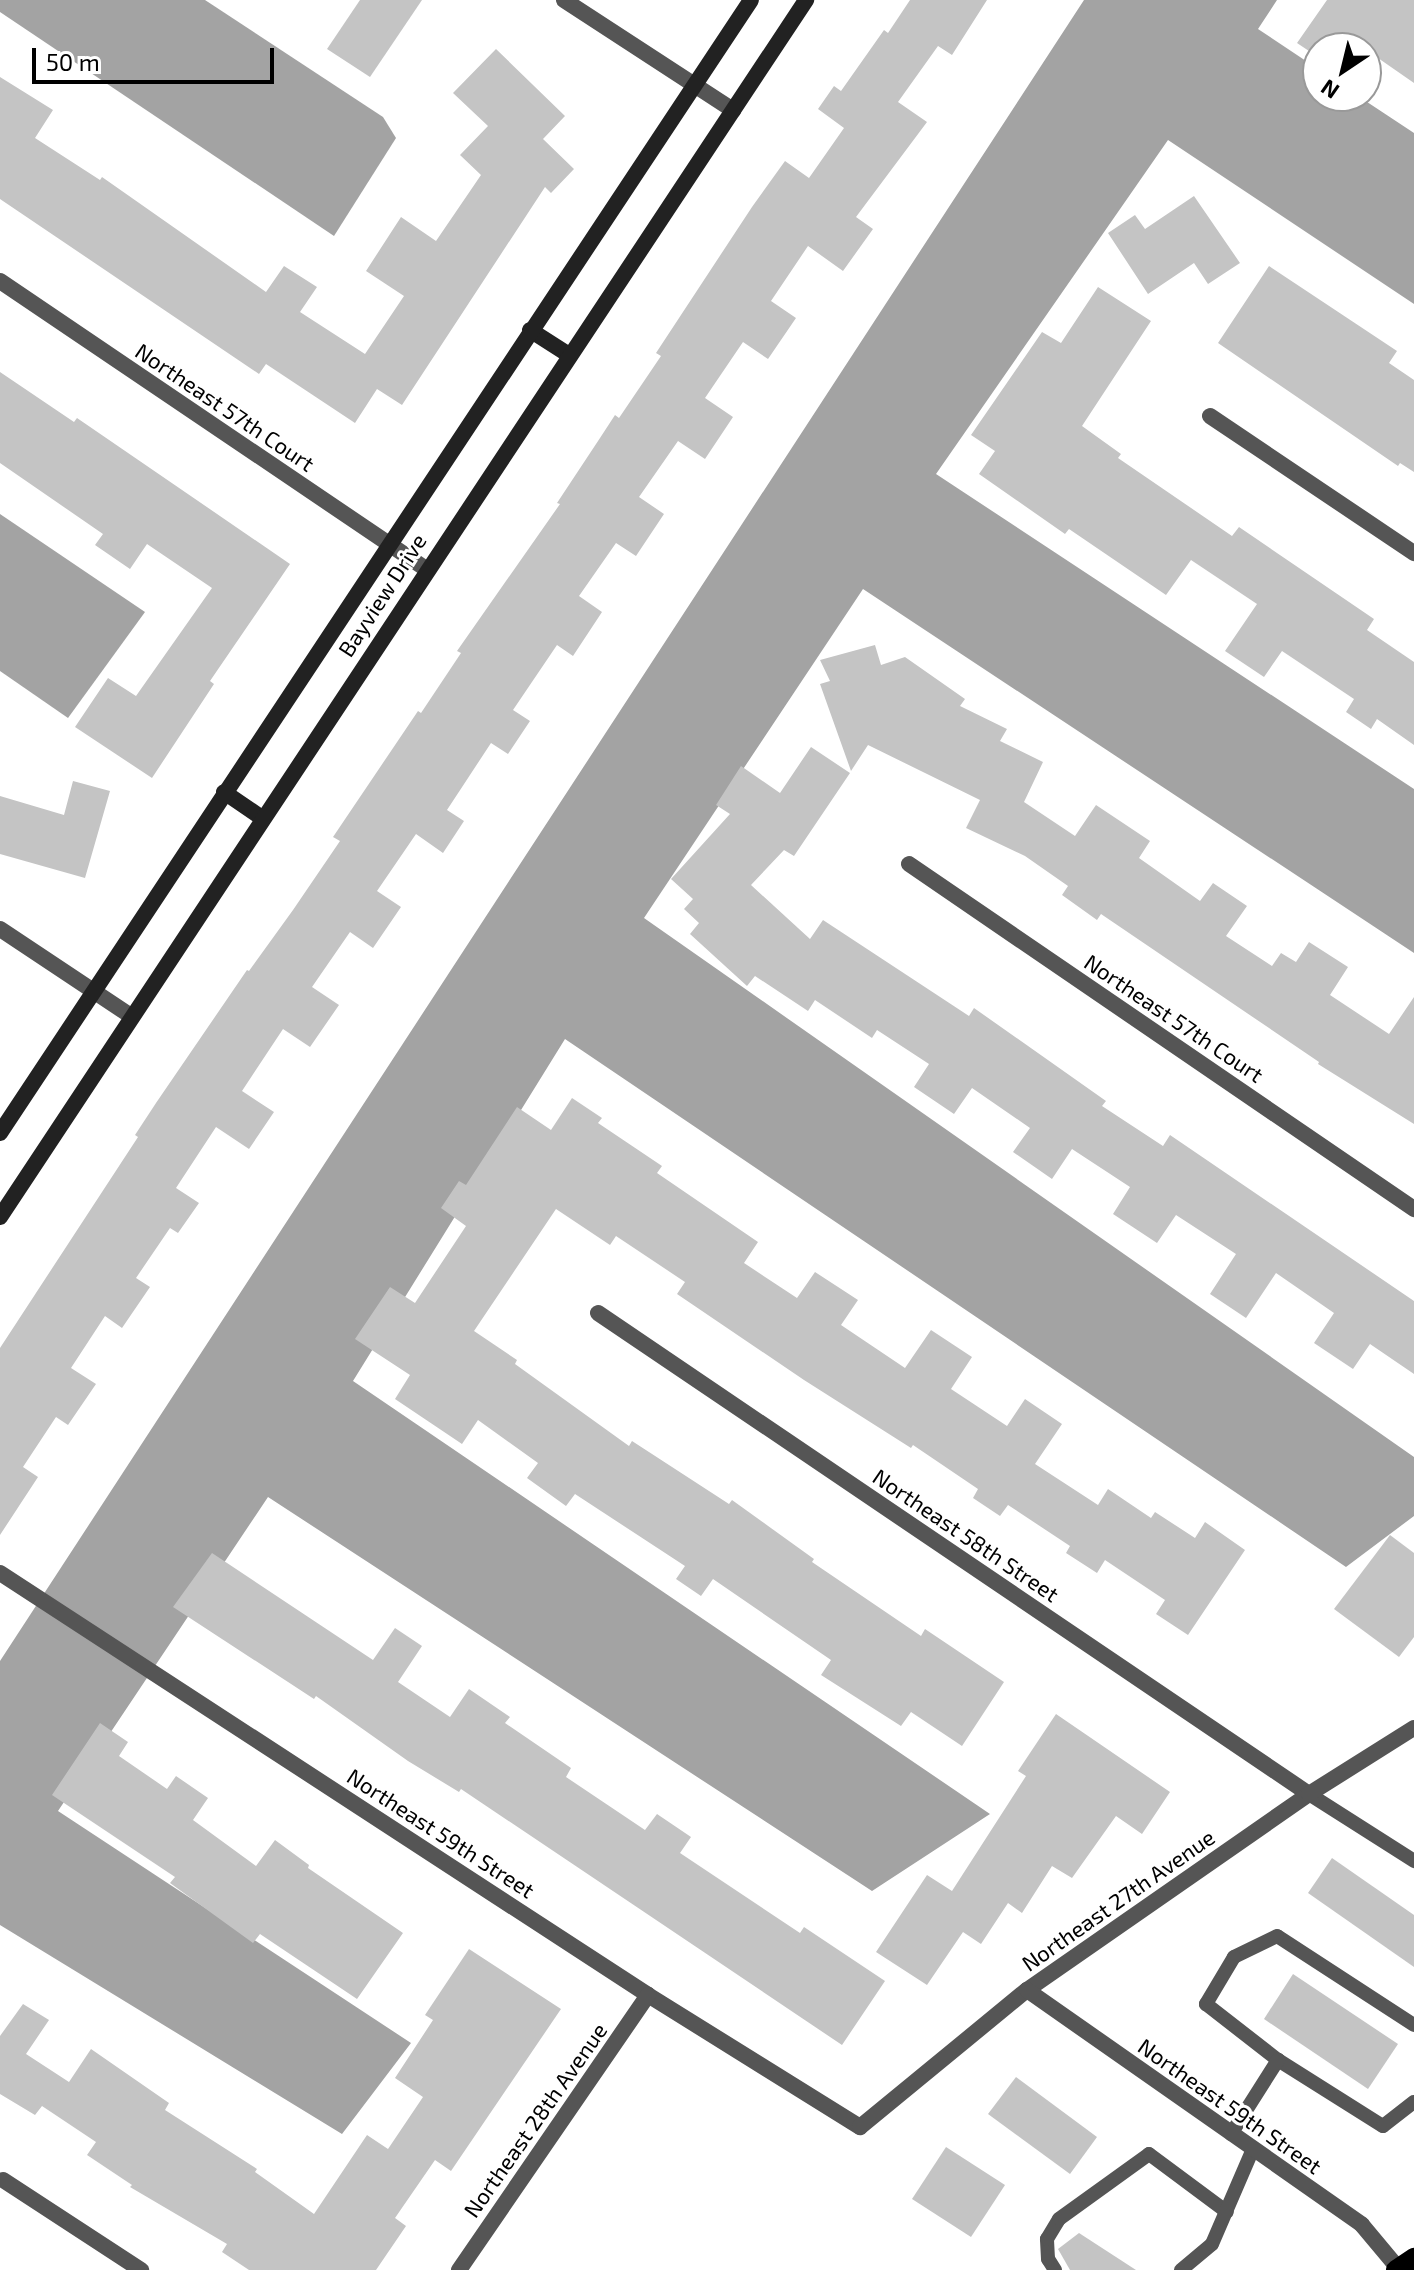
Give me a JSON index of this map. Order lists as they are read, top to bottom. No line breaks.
{"streets":{"street":["Northeast 57th Court","Bayview Drive","Northeast 58th Street","Northeast 59th Street","Northeast 27th Avenue","Northeast 28th Avenue"]},"crossings":[["Northeast 57th Court","Bayview Drive"],["Northeast 58th Street","Northeast 27th Avenue"],["Northeast 59th Street","Northeast 27th Avenue"],["Northeast 59th Street","Northeast 28th Avenue"]],"scale_bar":"50 m","north":"bottom left"}
